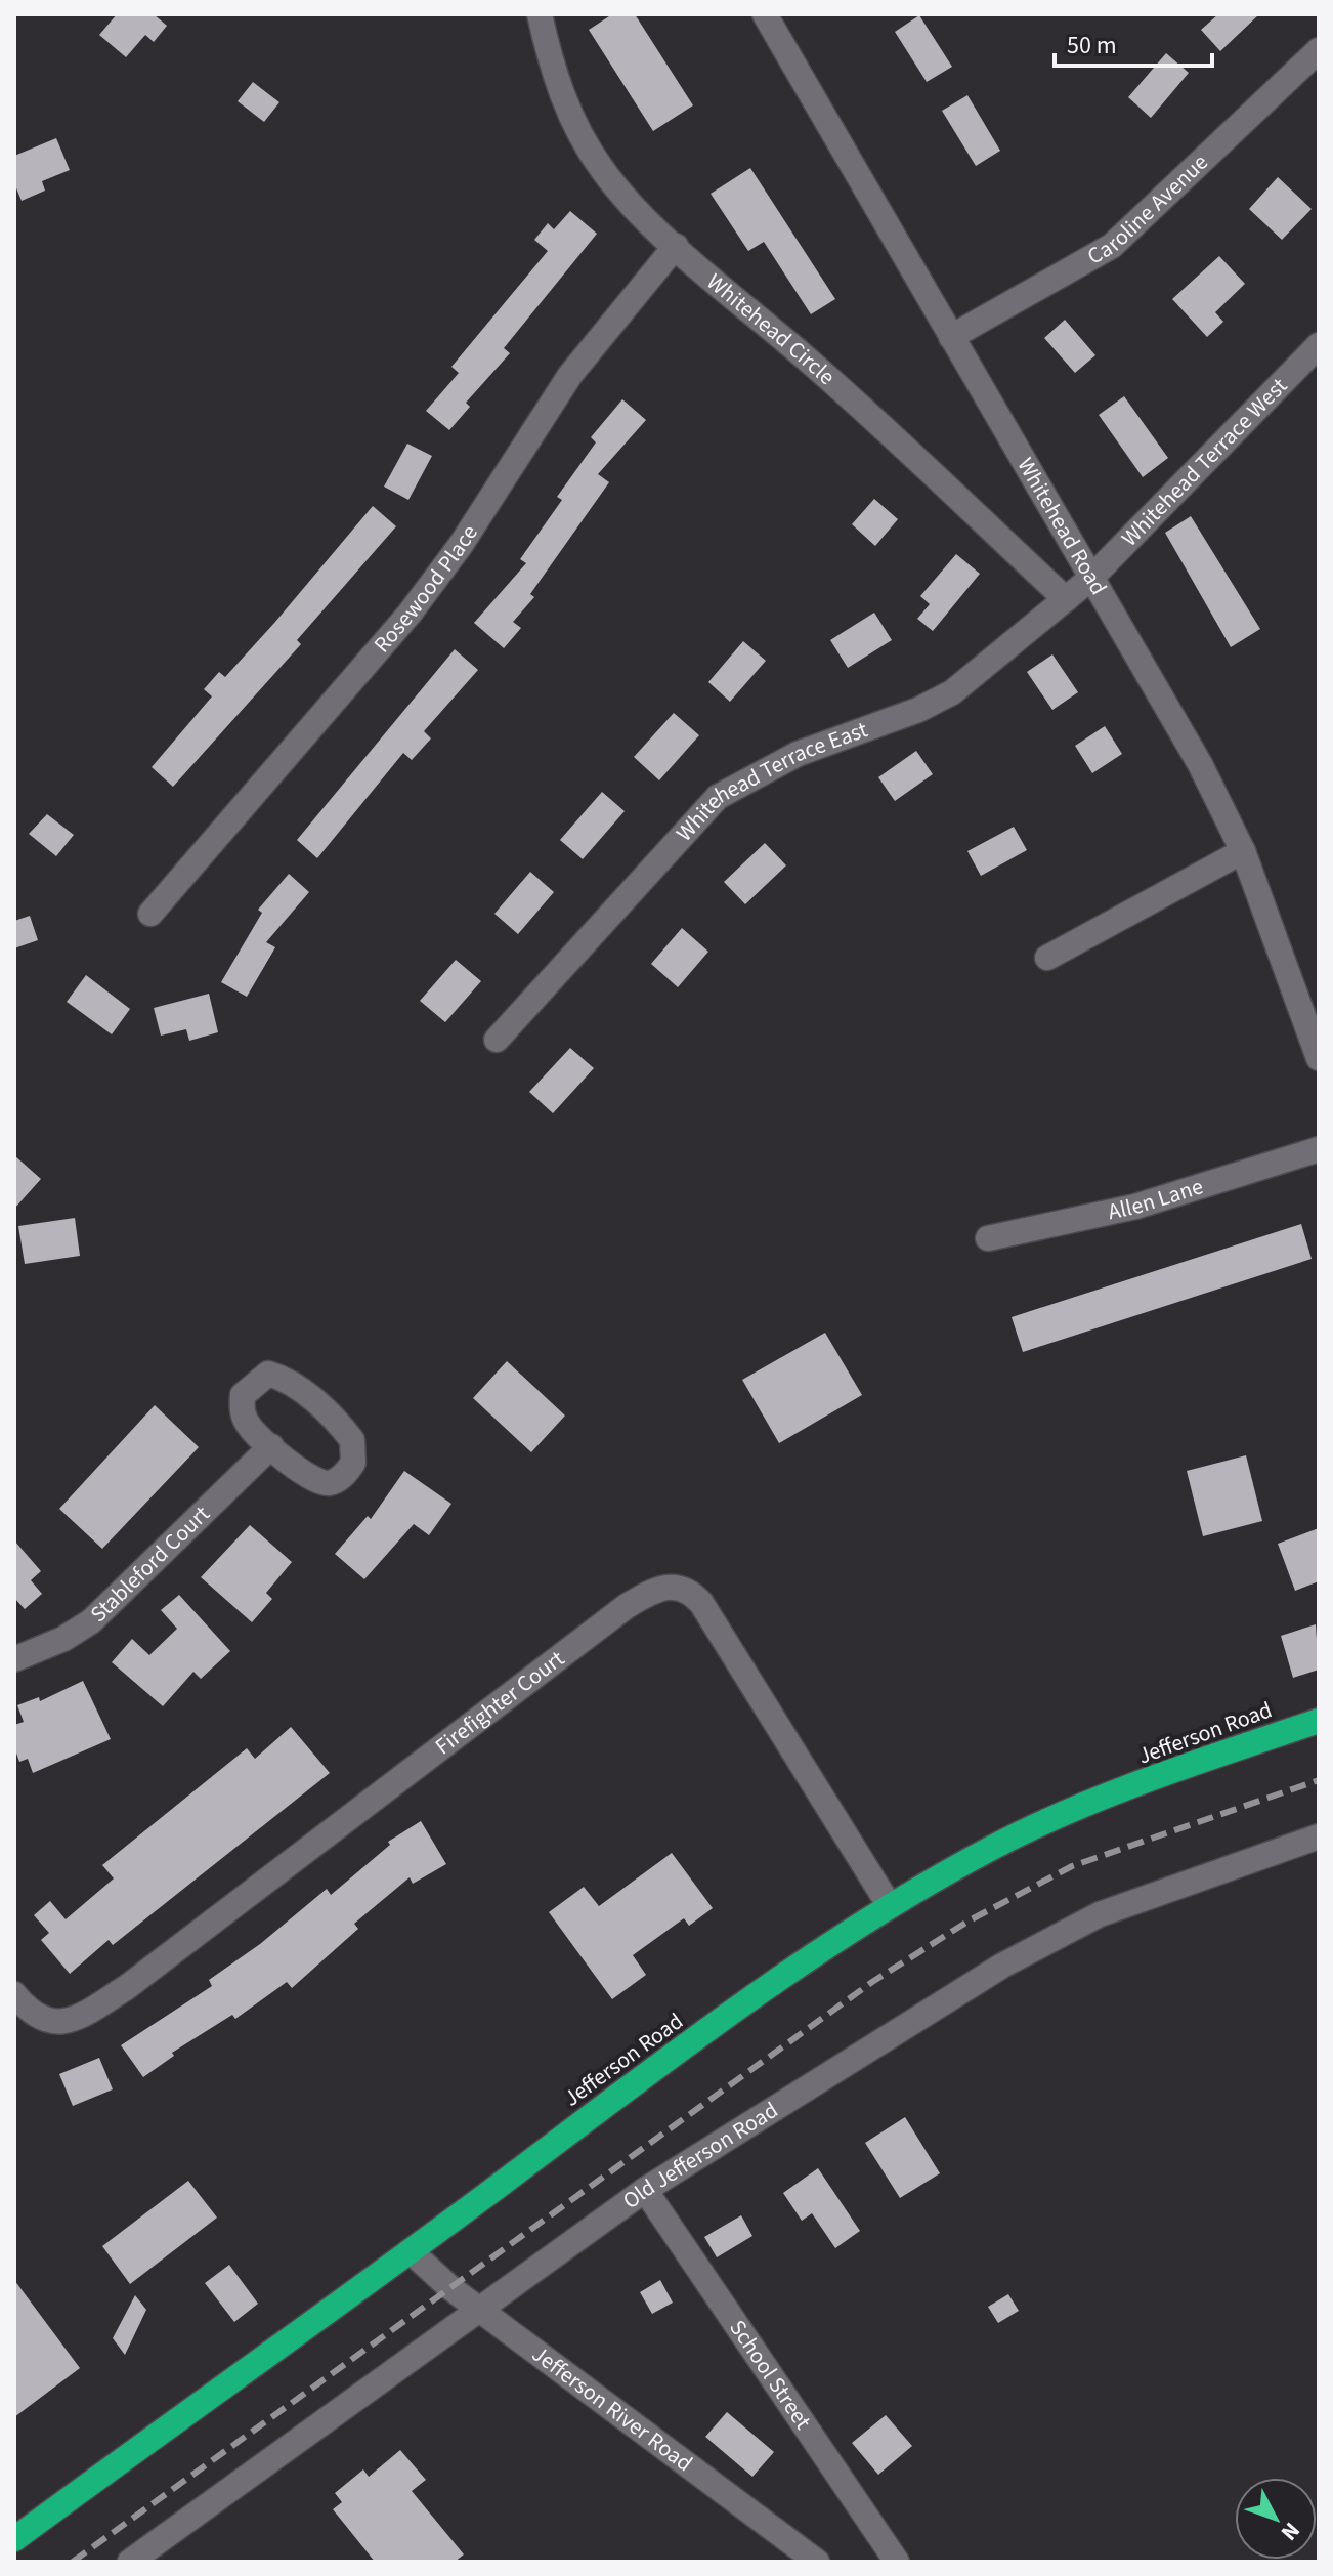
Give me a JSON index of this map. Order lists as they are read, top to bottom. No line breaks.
{"streets":{"highway":["Jefferson Road"],"street":["Caroline Avenue","Whitehead Circle","Whitehead Terrace West","Whitehead Road","Rosewood Place","Whitehead Terrace East","Allen Lane","Stableford Court","Firefighter Court","Old Jefferson Road","School Street","Jefferson River Road"]},"crossings":[["Caroline Avenue","Whitehead Road"],["Whitehead Circle","Rosewood Place"],["Whitehead Circle","Whitehead Terrace East"],["Whitehead Terrace West","Whitehead Road"],["Whitehead Terrace West","Whitehead Terrace East"],["Whitehead Road","Whitehead Terrace East"],["Firefighter Court","Jefferson Road"],["Jefferson Road","Jefferson River Road"],["Old Jefferson Road","School Street"],["Old Jefferson Road","Jefferson River Road"]],"scale_bar":"50 m","north":"bottom right"}
